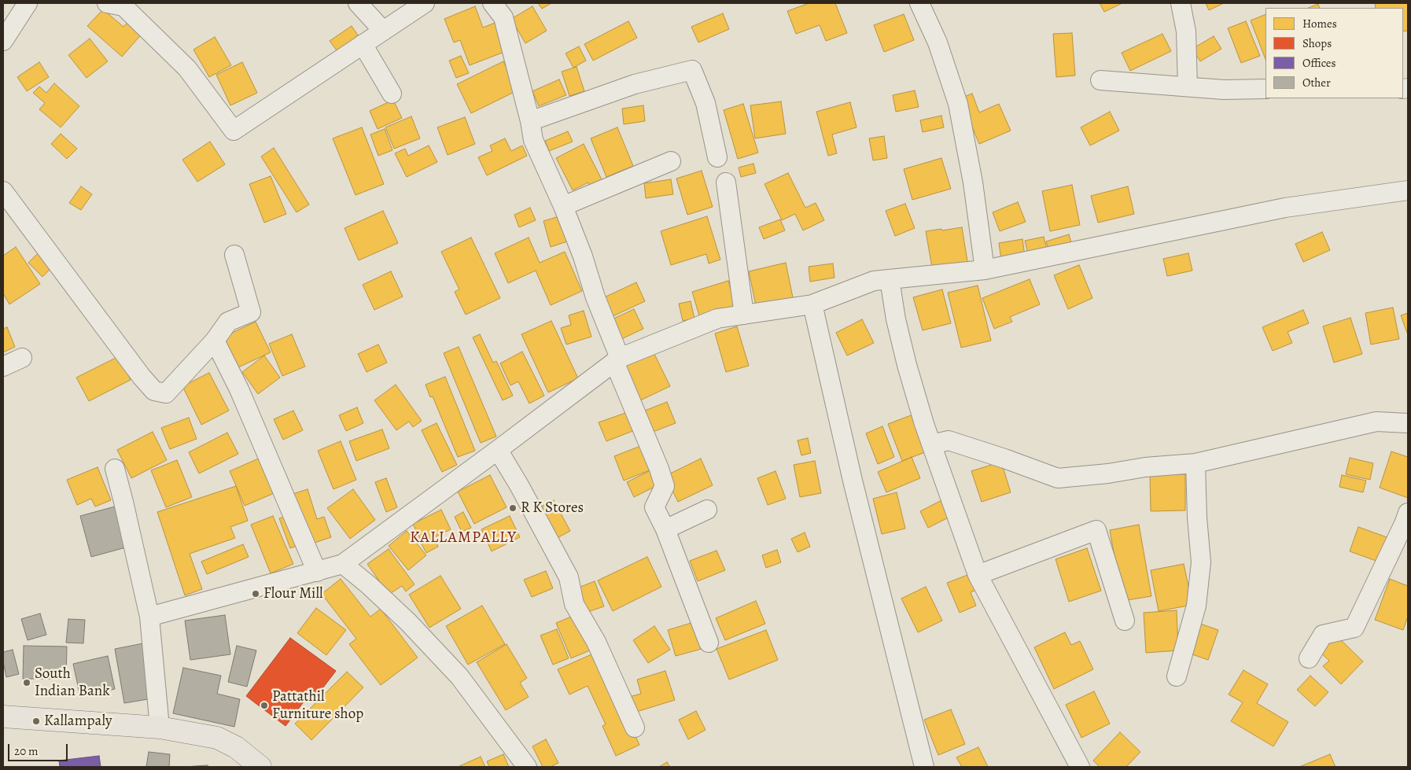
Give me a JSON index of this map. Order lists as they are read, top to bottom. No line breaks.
{"districts":["KALLAMPALLY"],"places":["R K Stores","Flour Mill","South Indian Bank","Pattathil Furniture shop","Kallampaly"],"legend":["Homes","Shops","Offices","Other"],"scale_bar":"20 m"}
